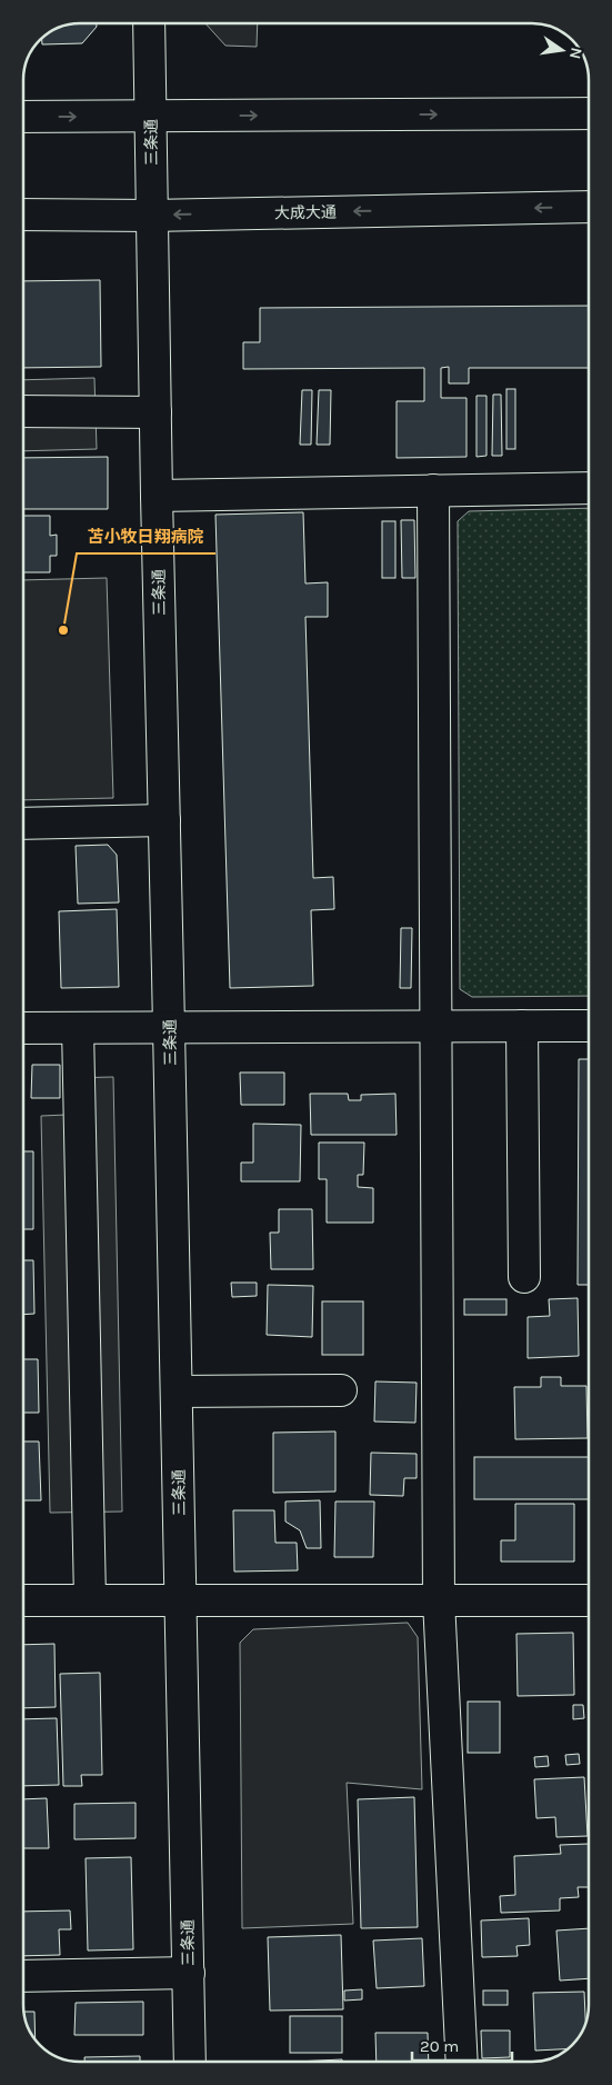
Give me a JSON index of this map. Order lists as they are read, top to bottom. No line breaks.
{"streets":{"street":["三条通","大成大通"]},"crossings":[["三条通","大成大通"]],"places":["苫小牧日翔病院"],"scale_bar":"20 m","north":"right"}
